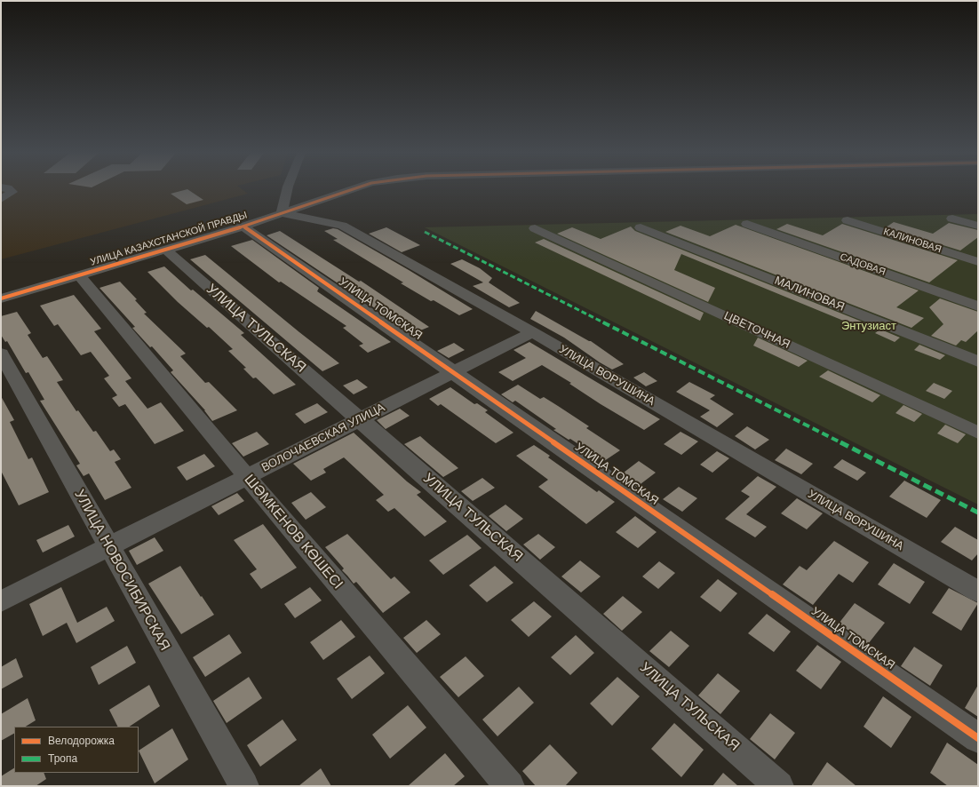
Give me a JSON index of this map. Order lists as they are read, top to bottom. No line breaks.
{"streets":{"street":["УЛИЦА КАЗАХСТАНСКОЙ ПРАВДЫ","КАЛИНОВАЯ","САДОВАЯ","МАЛИНОВАЯ","УЛИЦА ТОМСКАЯ","УЛИЦА ТУЛЬСКАЯ","ЦВЕТОЧНАЯ","УЛИЦА ВОРУШИНА","ВОЛОЧАЕВСКАЯ УЛИЦА","ШӘМКЕНОВ КӨШЕСІ","УЛИЦА НОВОСИБИРСКАЯ"]},"crossings":[["УЛИЦА КАЗАХСТАНСКОЙ ПРАВДЫ","УЛИЦА ТОМСКАЯ"],["УЛИЦА КАЗАХСТАНСКОЙ ПРАВДЫ","УЛИЦА ТУЛЬСКАЯ"],["УЛИЦА КАЗАХСТАНСКОЙ ПРАВДЫ","УЛИЦА ВОРУШИНА"],["УЛИЦА КАЗАХСТАНСКОЙ ПРАВДЫ","ШӘМКЕНОВ КӨШЕСІ"],["УЛИЦА ТОМСКАЯ","ВОЛОЧАЕВСКАЯ УЛИЦА"],["УЛИЦА ТУЛЬСКАЯ","ВОЛОЧАЕВСКАЯ УЛИЦА"],["УЛИЦА ВОРУШИНА","ВОЛОЧАЕВСКАЯ УЛИЦА"],["ВОЛОЧАЕВСКАЯ УЛИЦА","ШӘМКЕНОВ КӨШЕСІ"],["ВОЛОЧАЕВСКАЯ УЛИЦА","УЛИЦА НОВОСИБИРСКАЯ"]],"parks":["Энтузиаст"],"legend":["Велодорожка","Тропа"]}
